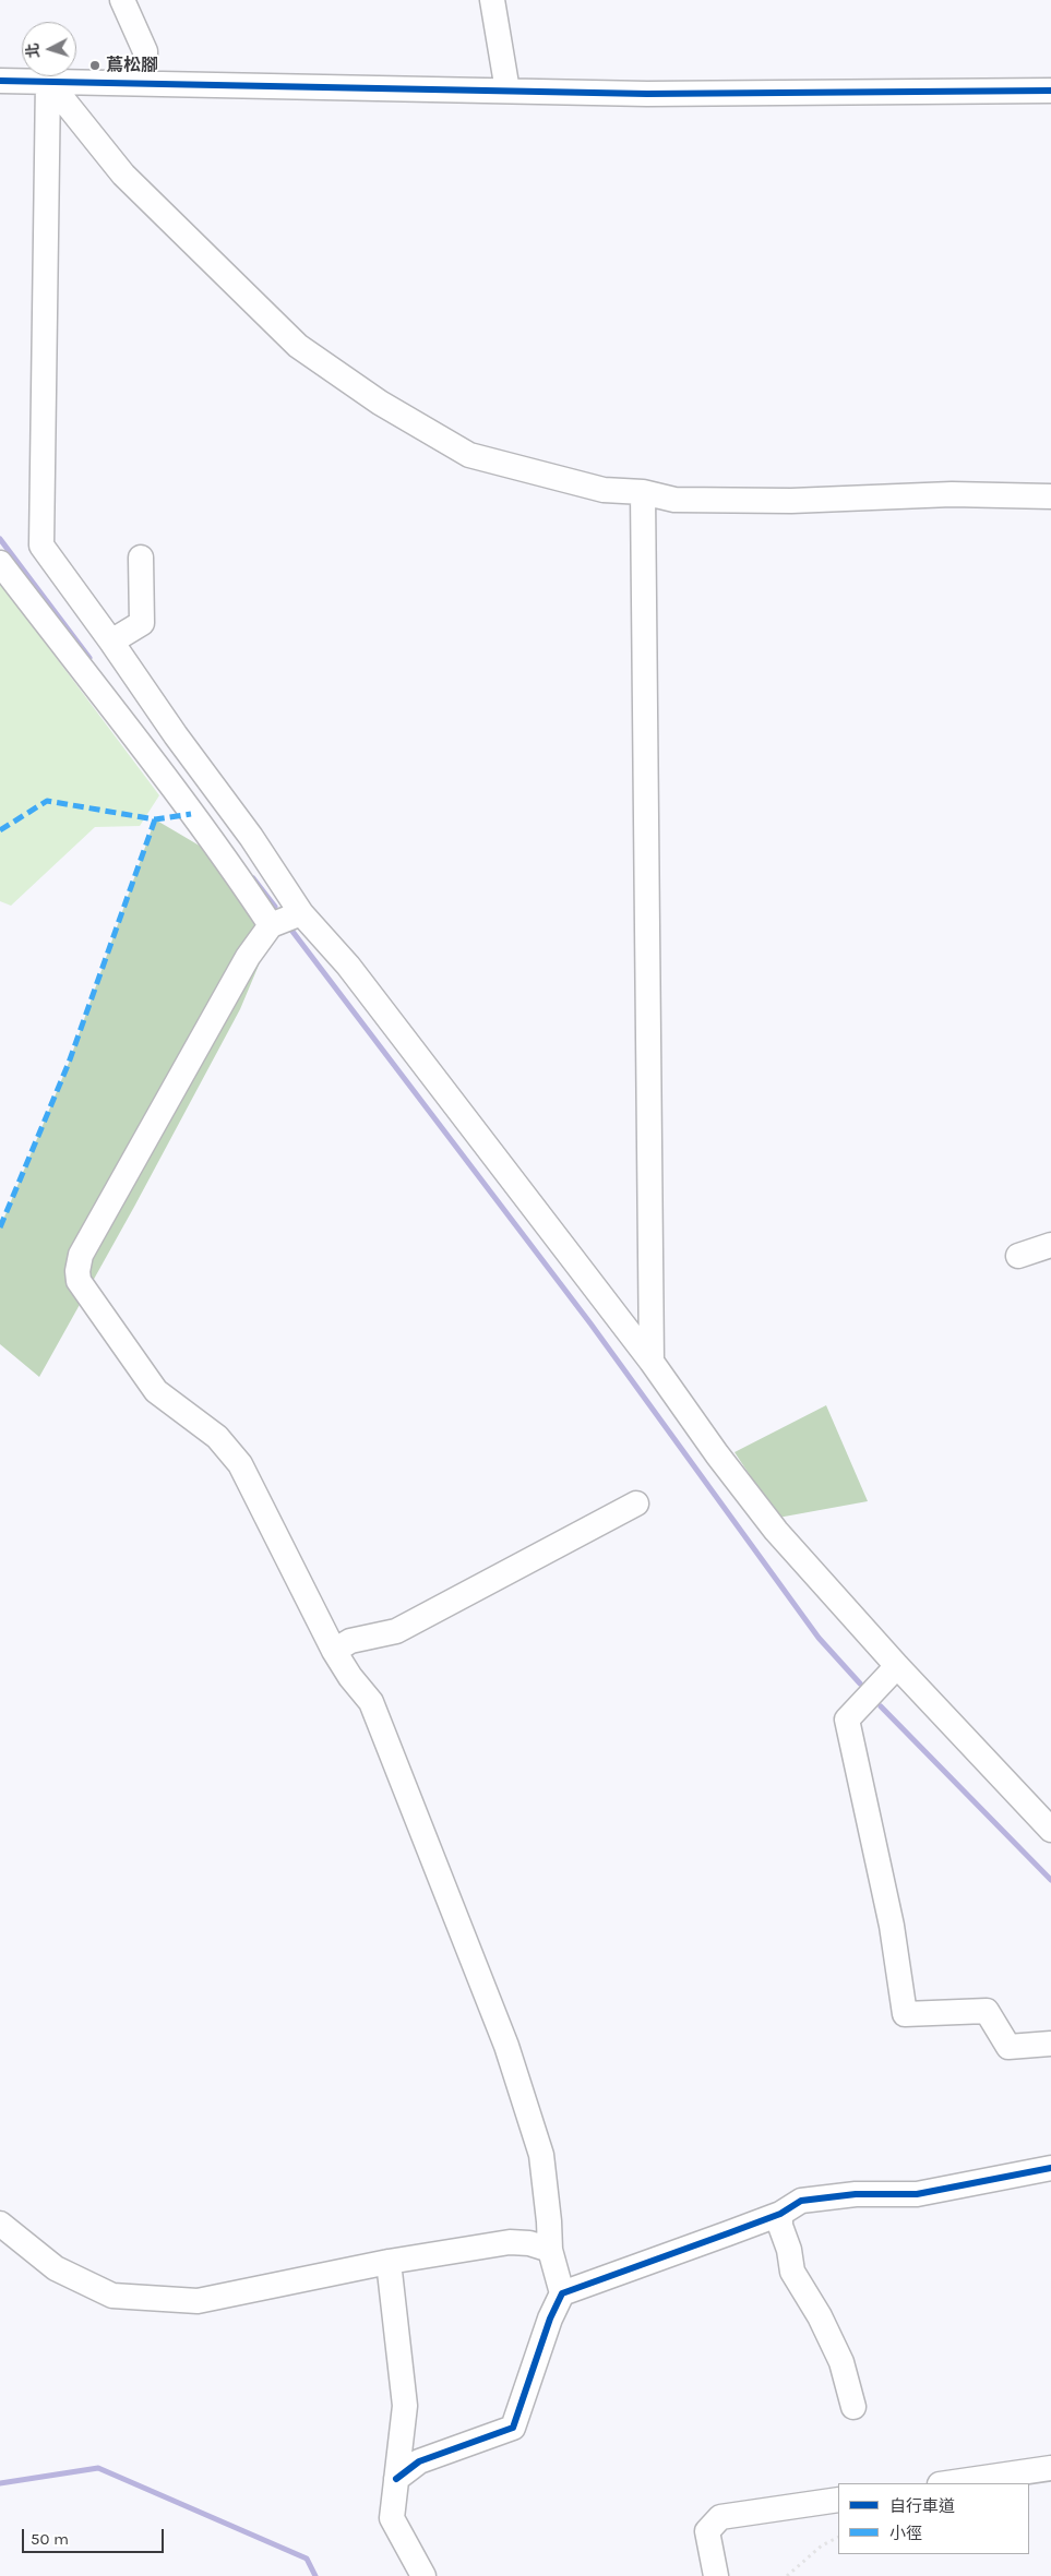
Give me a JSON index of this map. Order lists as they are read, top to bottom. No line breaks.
{"places":["蔦松腳"],"legend":["自行車道","小徑"],"scale_bar":"50 m","north":"left"}
